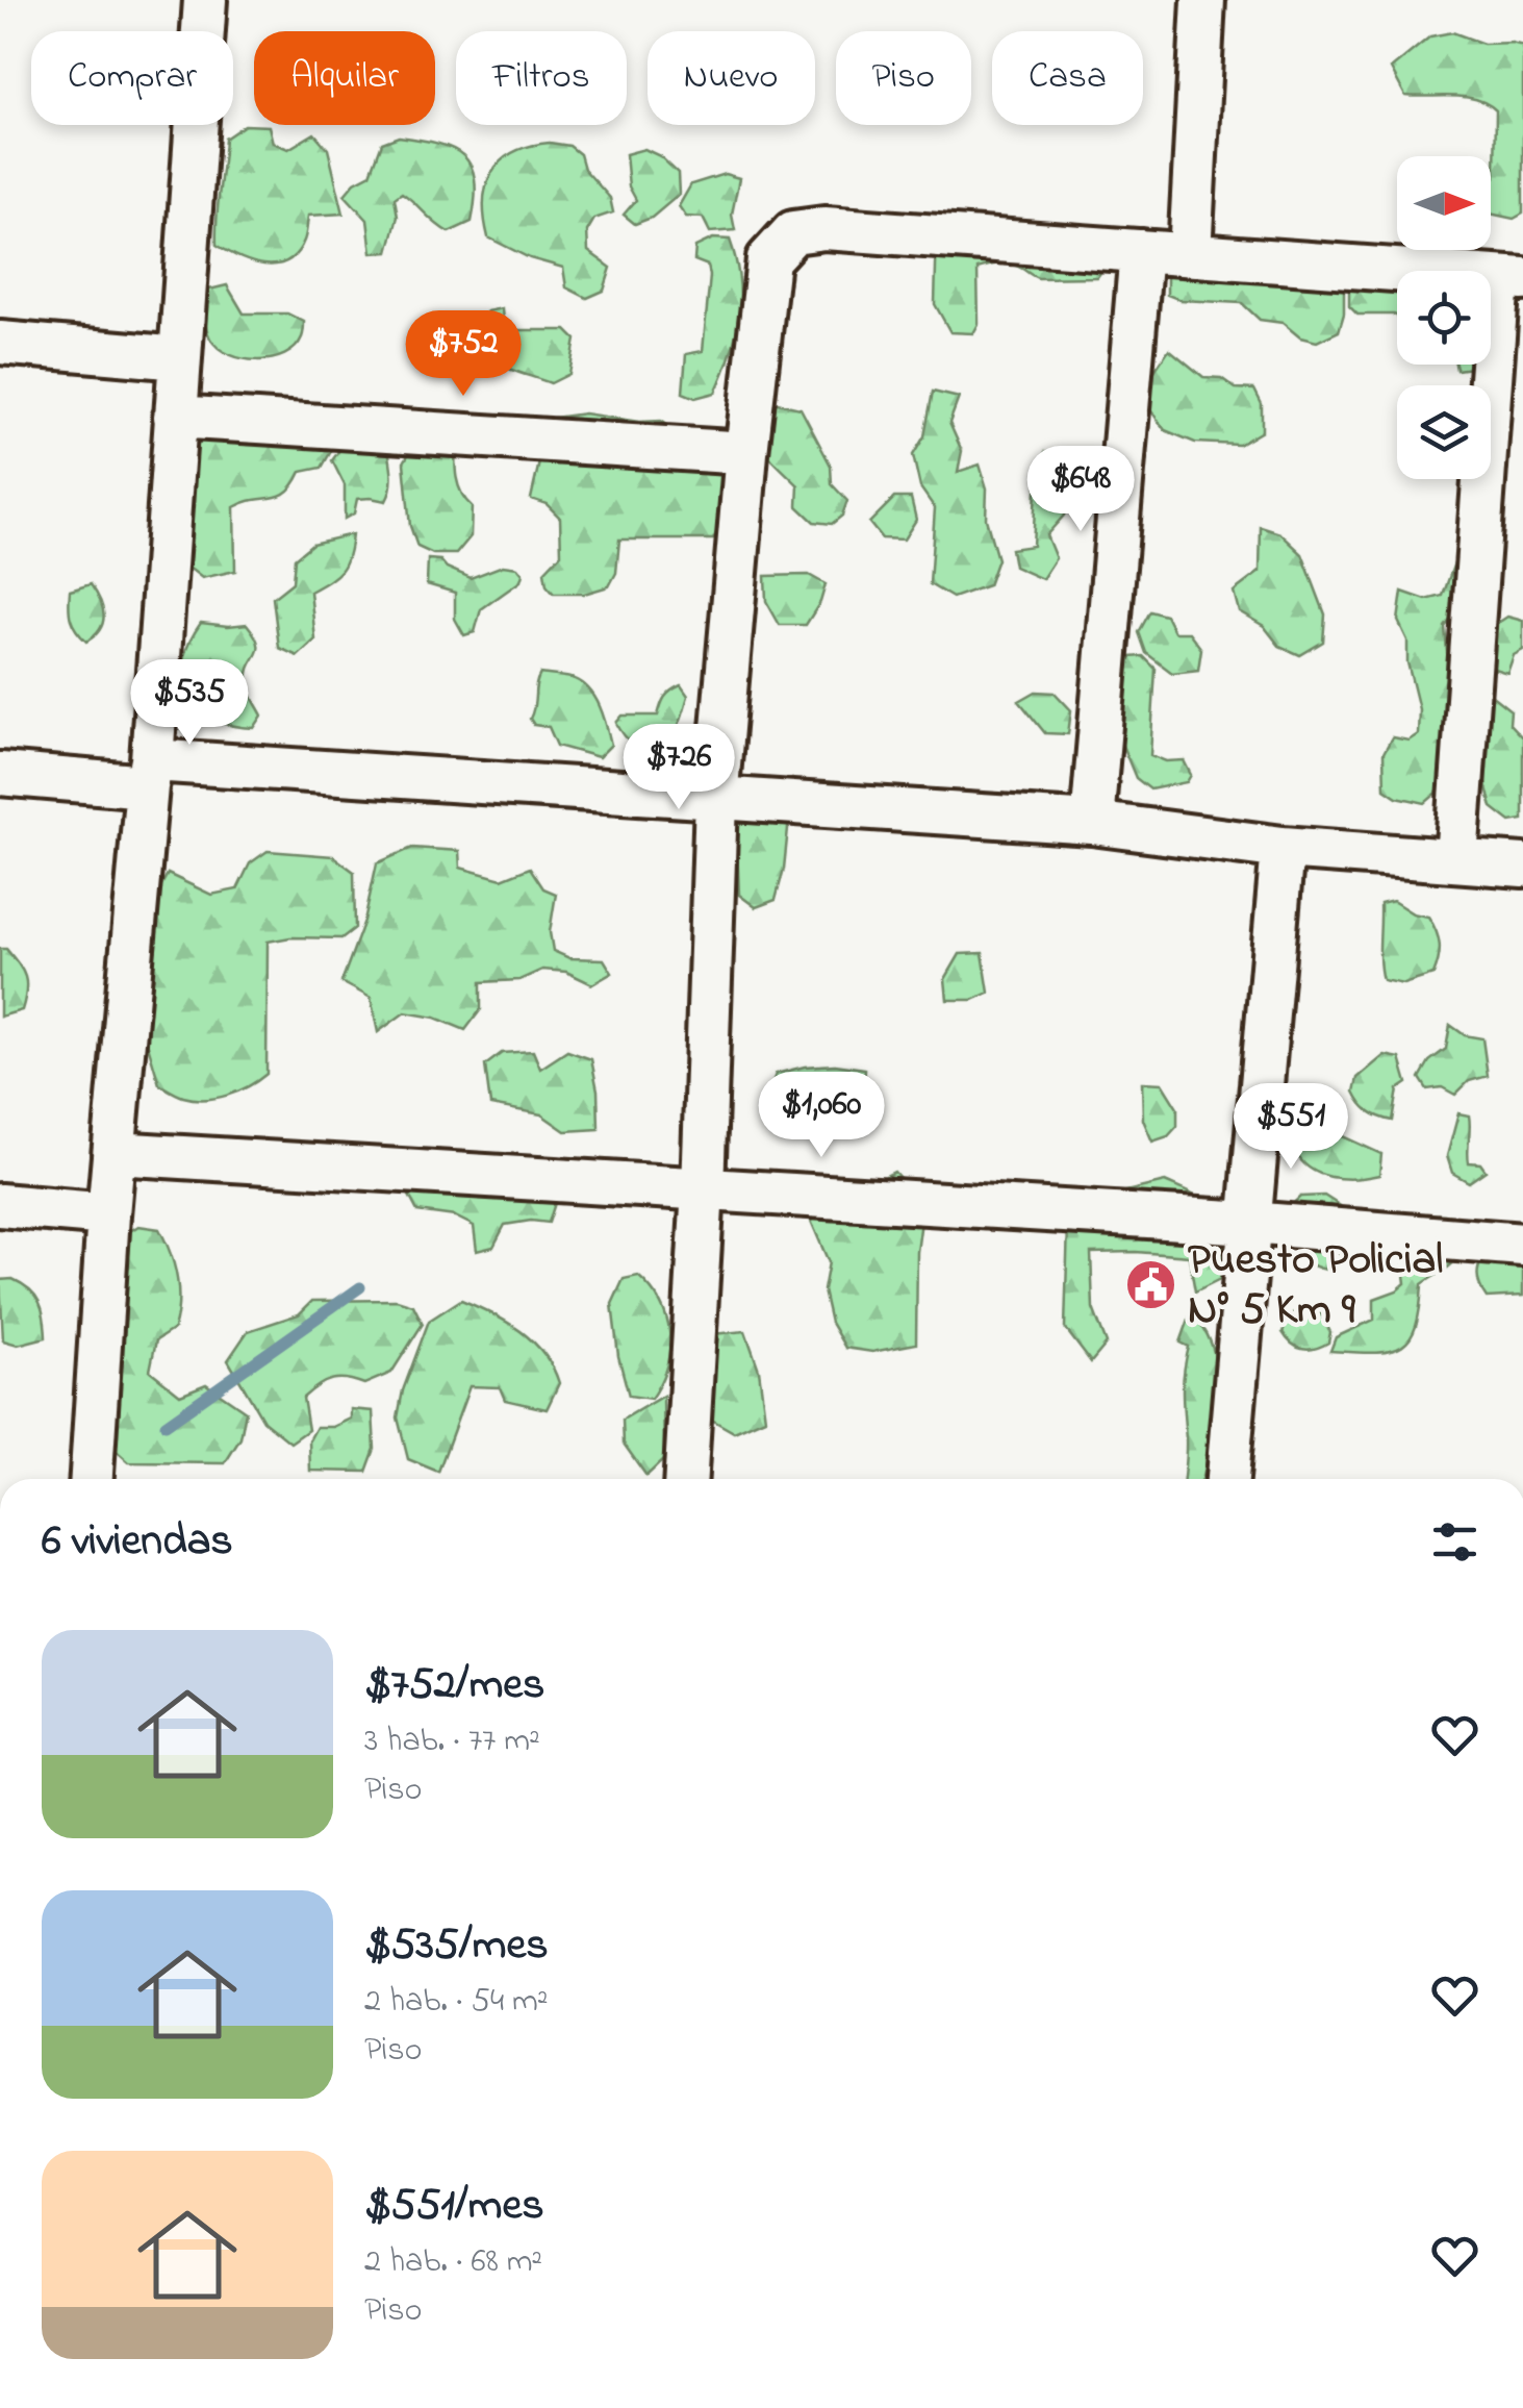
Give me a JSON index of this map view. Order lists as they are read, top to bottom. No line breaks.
{"places":{"public building":["Puesto Policial N° 5 Km 9"]},"north":"right","page":{"chip":["Comprar","Alquilar","Filtros","Nuevo","Piso","Casa"],"price":["$752","$648","$535","$726","$1,060","$551"],"heading":"6 viviendas","list":[{"name":"$752/mes","note":"3 hab. · 77 m² · Piso"},{"name":"$535/mes","note":"2 hab. · 54 m² · Piso"},{"name":"$551/mes","note":"2 hab. · 68 m² · Piso"}]}}
